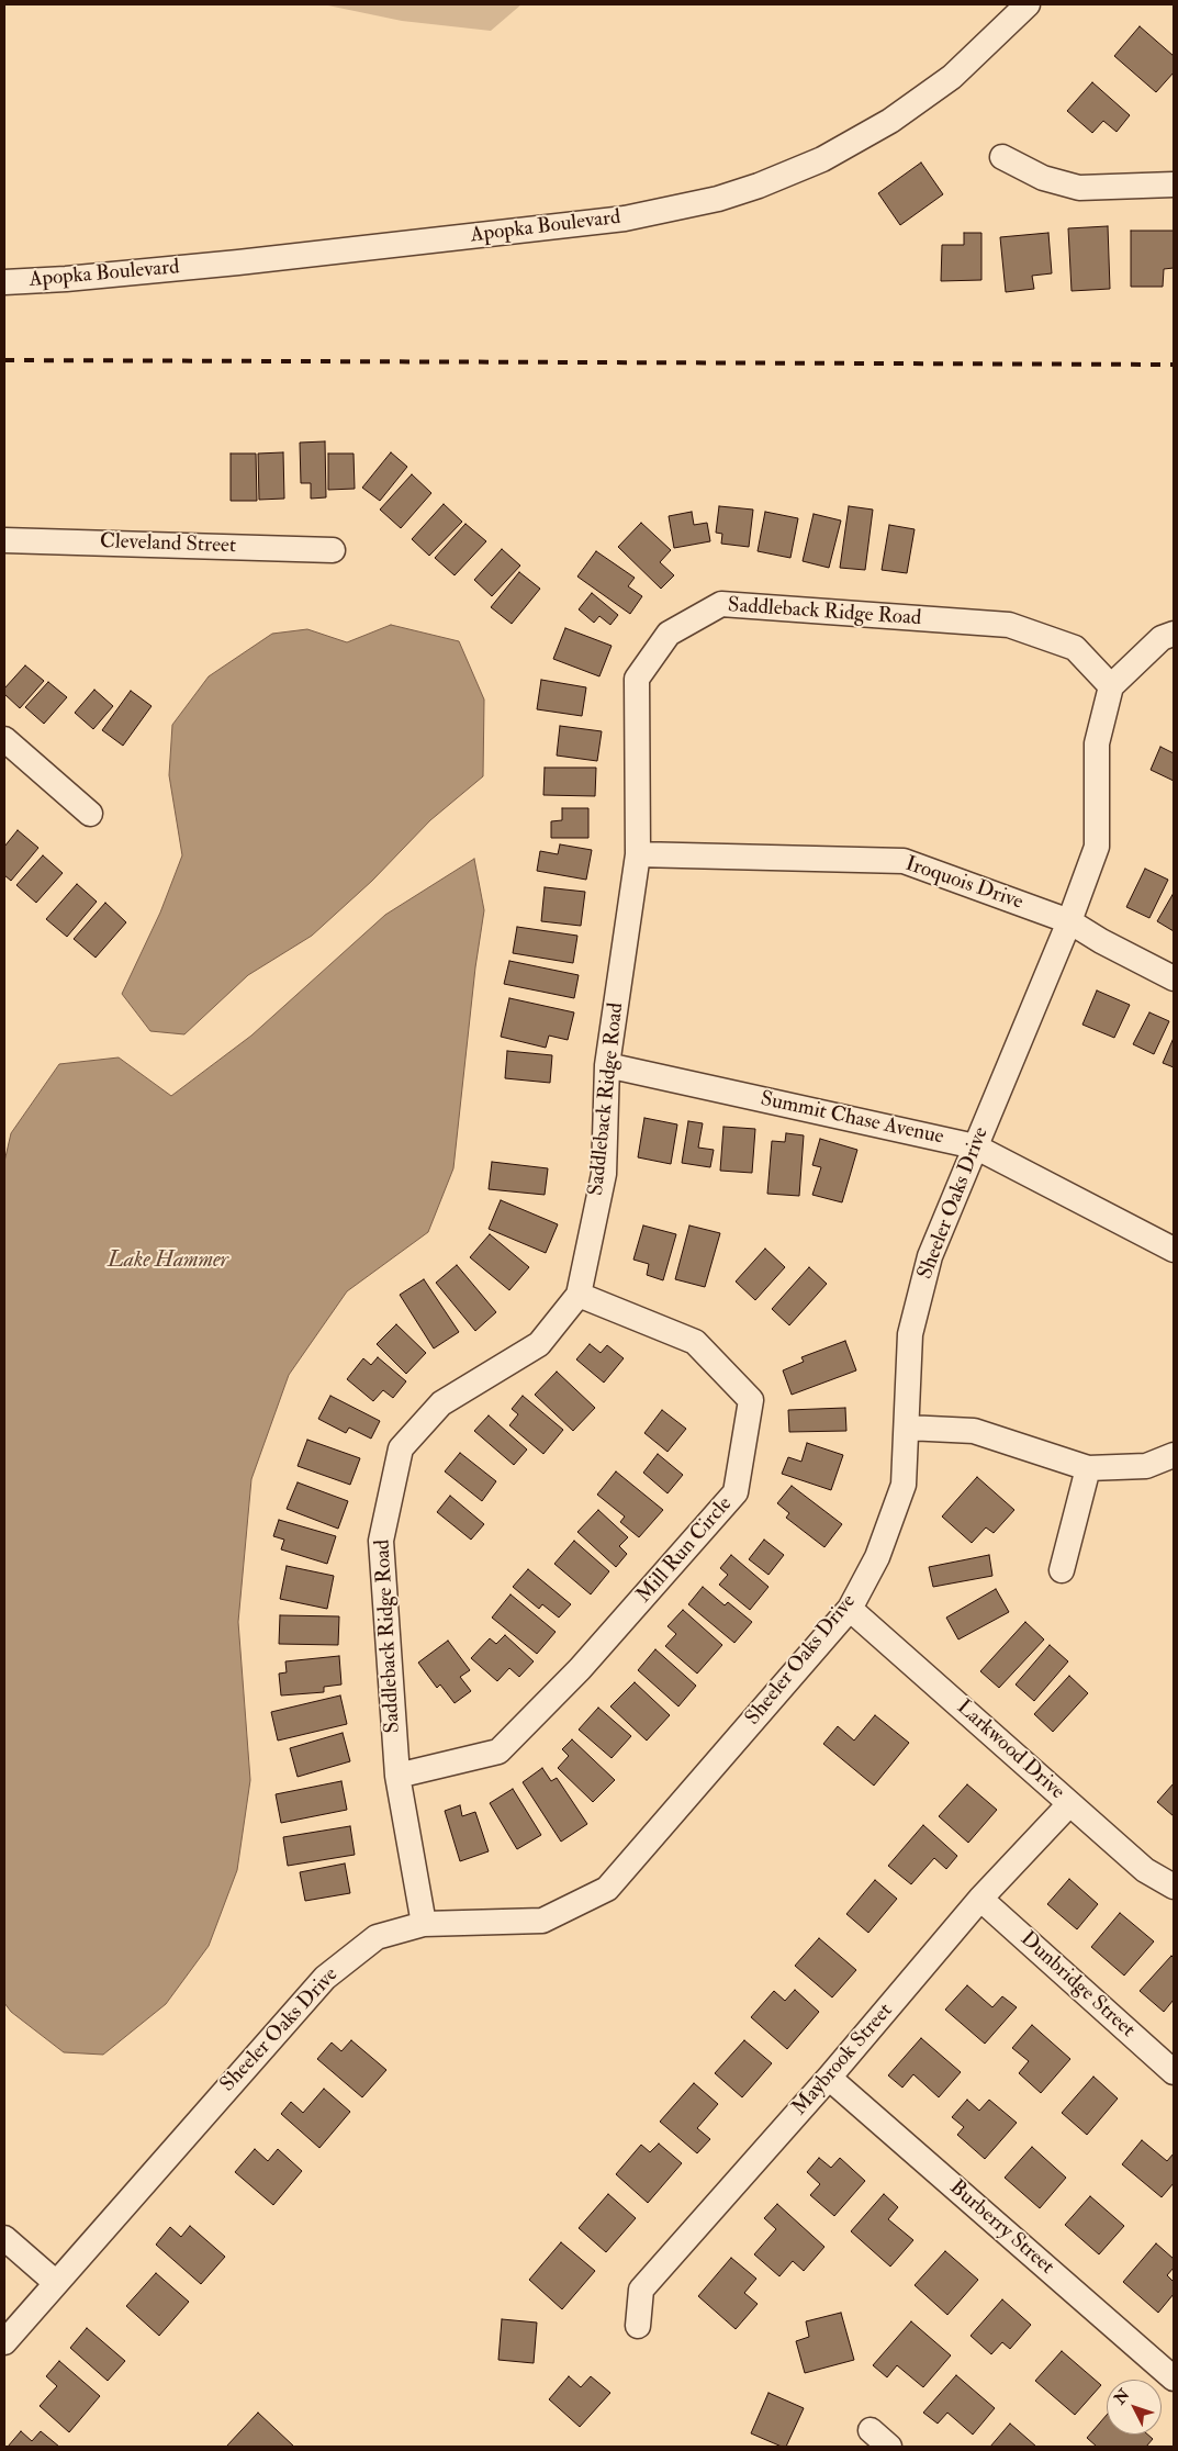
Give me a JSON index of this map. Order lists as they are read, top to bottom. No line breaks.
{"streets":{"street":["Apopka Boulevard","Cleveland Street","Saddleback Ridge Road","Iroquois Drive","Summit Chase Avenue","Sheeler Oaks Drive","Mill Run Circle","Larkwood Drive","Dunbridge Street","Maybrook Street","Burberry Street"]},"crossings":[["Saddleback Ridge Road","Iroquois Drive"],["Saddleback Ridge Road","Summit Chase Avenue"],["Saddleback Ridge Road","Sheeler Oaks Drive"],["Saddleback Ridge Road","Mill Run Circle"],["Iroquois Drive","Sheeler Oaks Drive"],["Summit Chase Avenue","Sheeler Oaks Drive"],["Sheeler Oaks Drive","Larkwood Drive"],["Larkwood Drive","Maybrook Street"],["Dunbridge Street","Maybrook Street"],["Maybrook Street","Burberry Street"]],"water":["Lake Hammer"],"north":"top left"}
